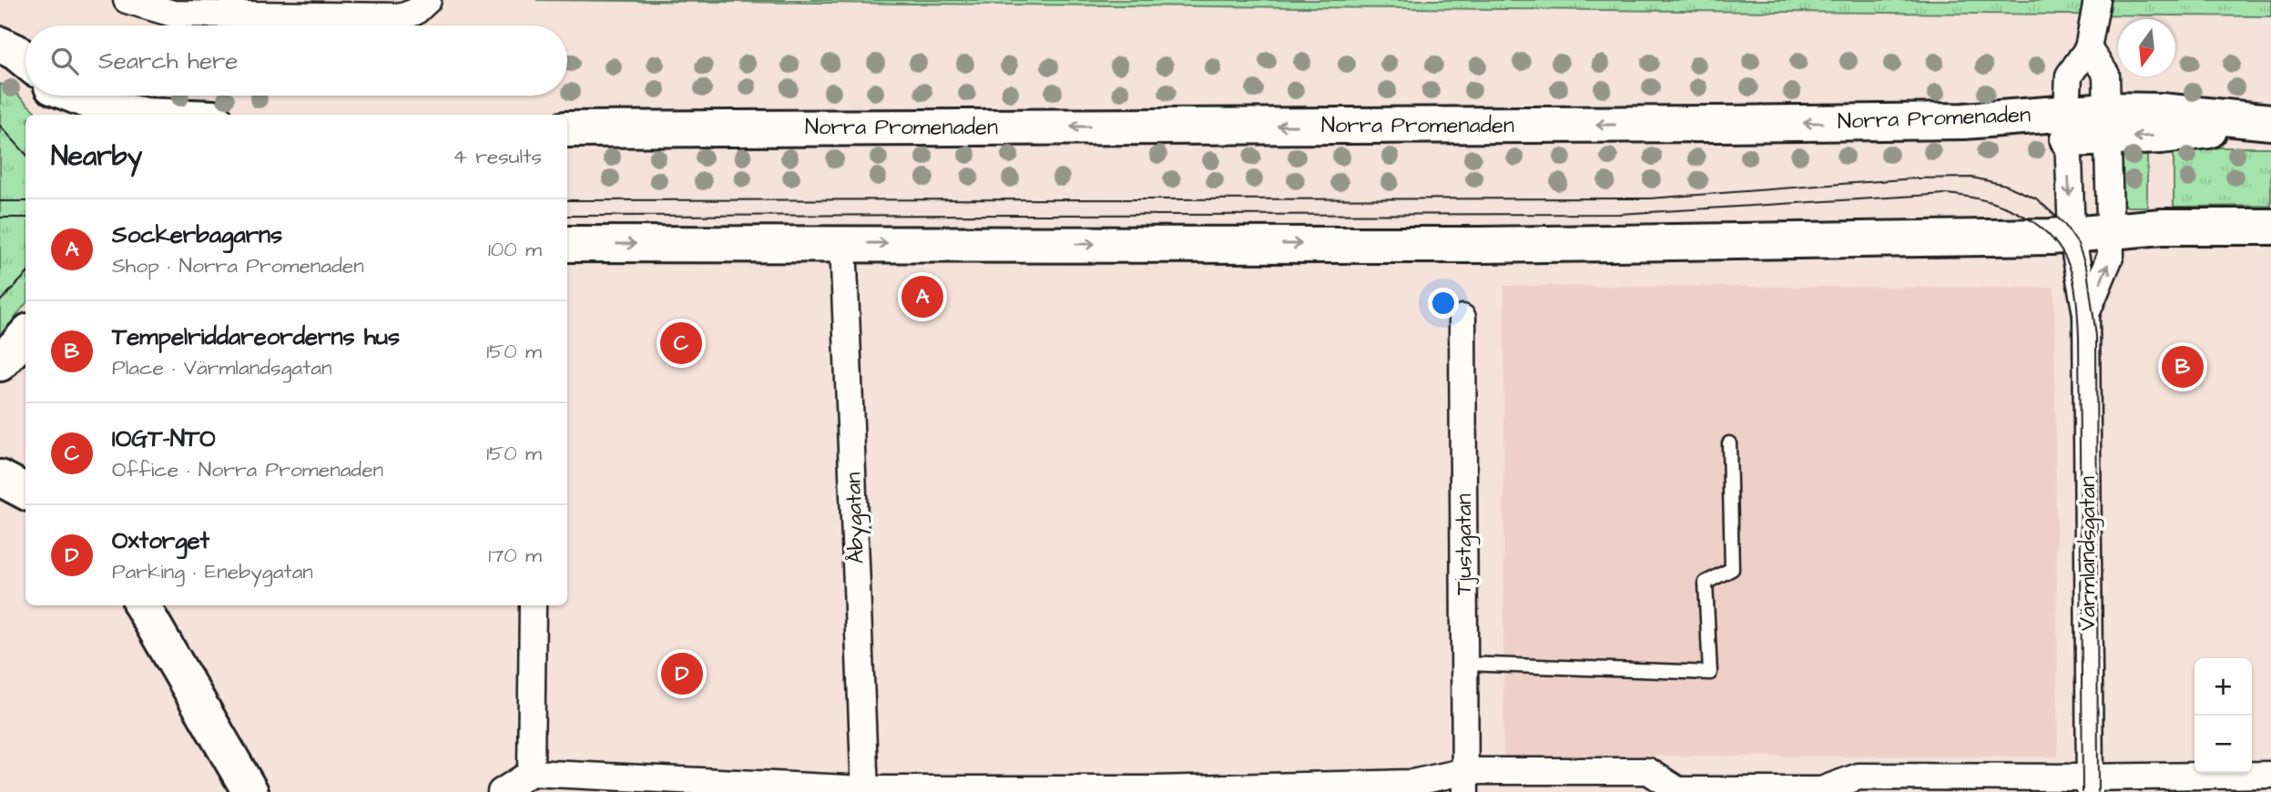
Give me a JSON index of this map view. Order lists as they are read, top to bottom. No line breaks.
{"streets":{"main road":["Norra Promenaden"],"street":["Åbygatan","Tjustgatan","Värmlandsgatan"]},"crossings":[["Norra Promenaden","Värmlandsgatan"]],"north":"bottom","page":{"search":"Search here","heading":["Nearby","4 results"],"list":[{"mark":"A","name":"Sockerbagarns","note":"Shop · Norra Promenaden","value":"100 m"},{"mark":"B","name":"Tempelriddareorderns hus","note":"Place · Värmlandsgatan","value":"150 m"},{"mark":"C","name":"IOGT-NTO","note":"Office · Norra Promenaden","value":"150 m"},{"mark":"D","name":"Oxtorget","note":"Parking · Enebygatan","value":"170 m"}],"pins":["A","C","B","D"],"map_buttons":["+","−"]}}
